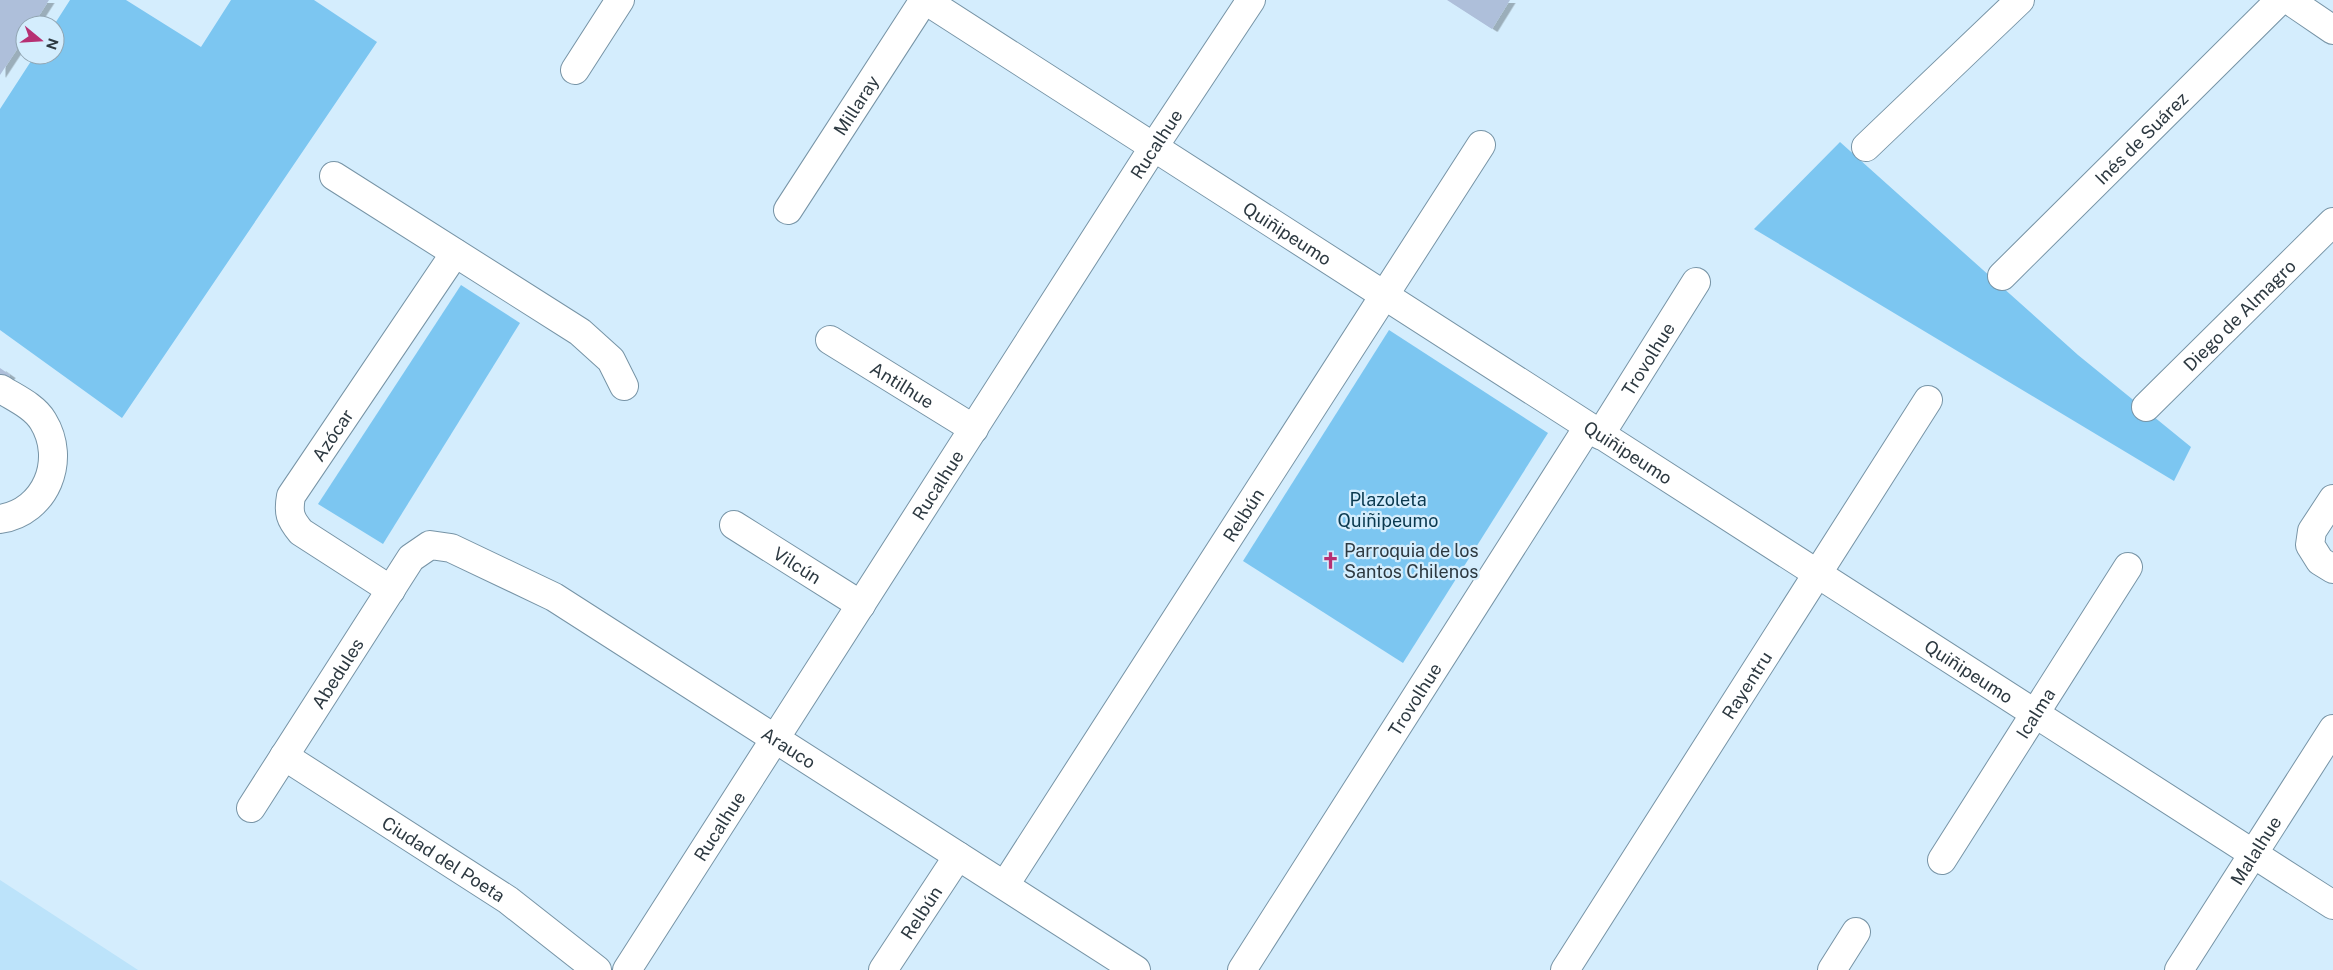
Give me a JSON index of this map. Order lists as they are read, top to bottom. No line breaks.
{"streets":{"street":["Millaray","Inés de Suárez","Rucalhue","Quiñipeumo","Diego de Almagro","Trovolhue","Antilhue","Azócar","Relbún","Vilcún","Abedules","Rayentru","Icalma","Arauco","Malalhue","Ciudad del Poeta"]},"crossings":[["Millaray","Quiñipeumo"],["Rucalhue","Quiñipeumo"],["Rucalhue","Antilhue"],["Rucalhue","Vilcún"],["Rucalhue","Arauco"],["Quiñipeumo","Trovolhue"],["Quiñipeumo","Relbún"],["Quiñipeumo","Rayentru"],["Quiñipeumo","Icalma"],["Quiñipeumo","Malalhue"],["Azócar","Abedules"],["Relbún","Arauco"],["Abedules","Arauco"],["Abedules","Ciudad del Poeta"]],"parks":["Plazoleta Quiñipeumo"],"places":{"church":["Parroquia de los Santos Chilenos"]},"north":"right"}
